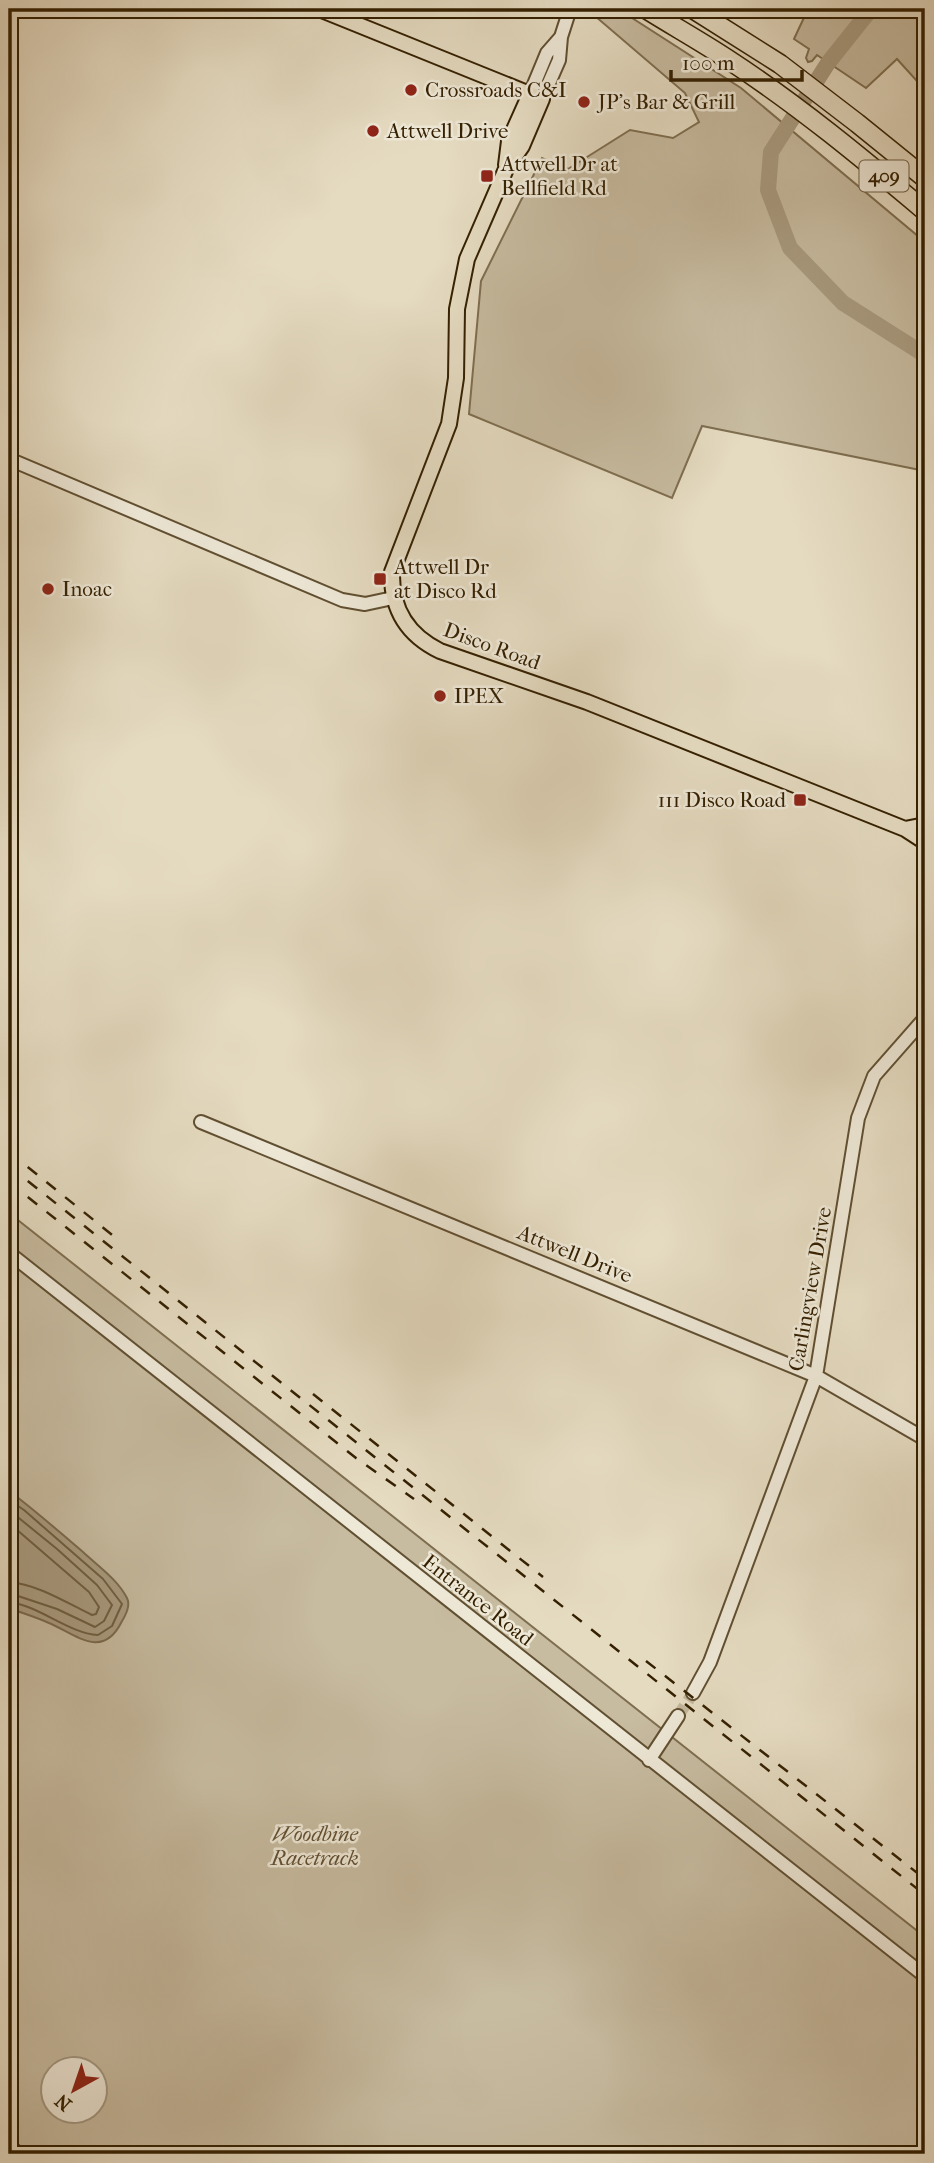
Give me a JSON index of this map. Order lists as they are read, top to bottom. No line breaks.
{"streets":{"highway":["409"],"main road":["Disco Road"],"street":["Attwell Drive","Carlingview Drive","Entrance Road"]},"crossings":[["Attwell Drive","Carlingview Drive"]],"parks":["Woodbine Racetrack"],"places":{"other":["Crossroads C&I","JP's Bar & Grill","Attwell Drive","Inoac","IPEX"],"transit":["Attwell Dr at Bellfield Rd","Attwell Dr at Disco Rd","111 Disco Road"]},"scale_bar":"100 m","north":"bottom left"}
